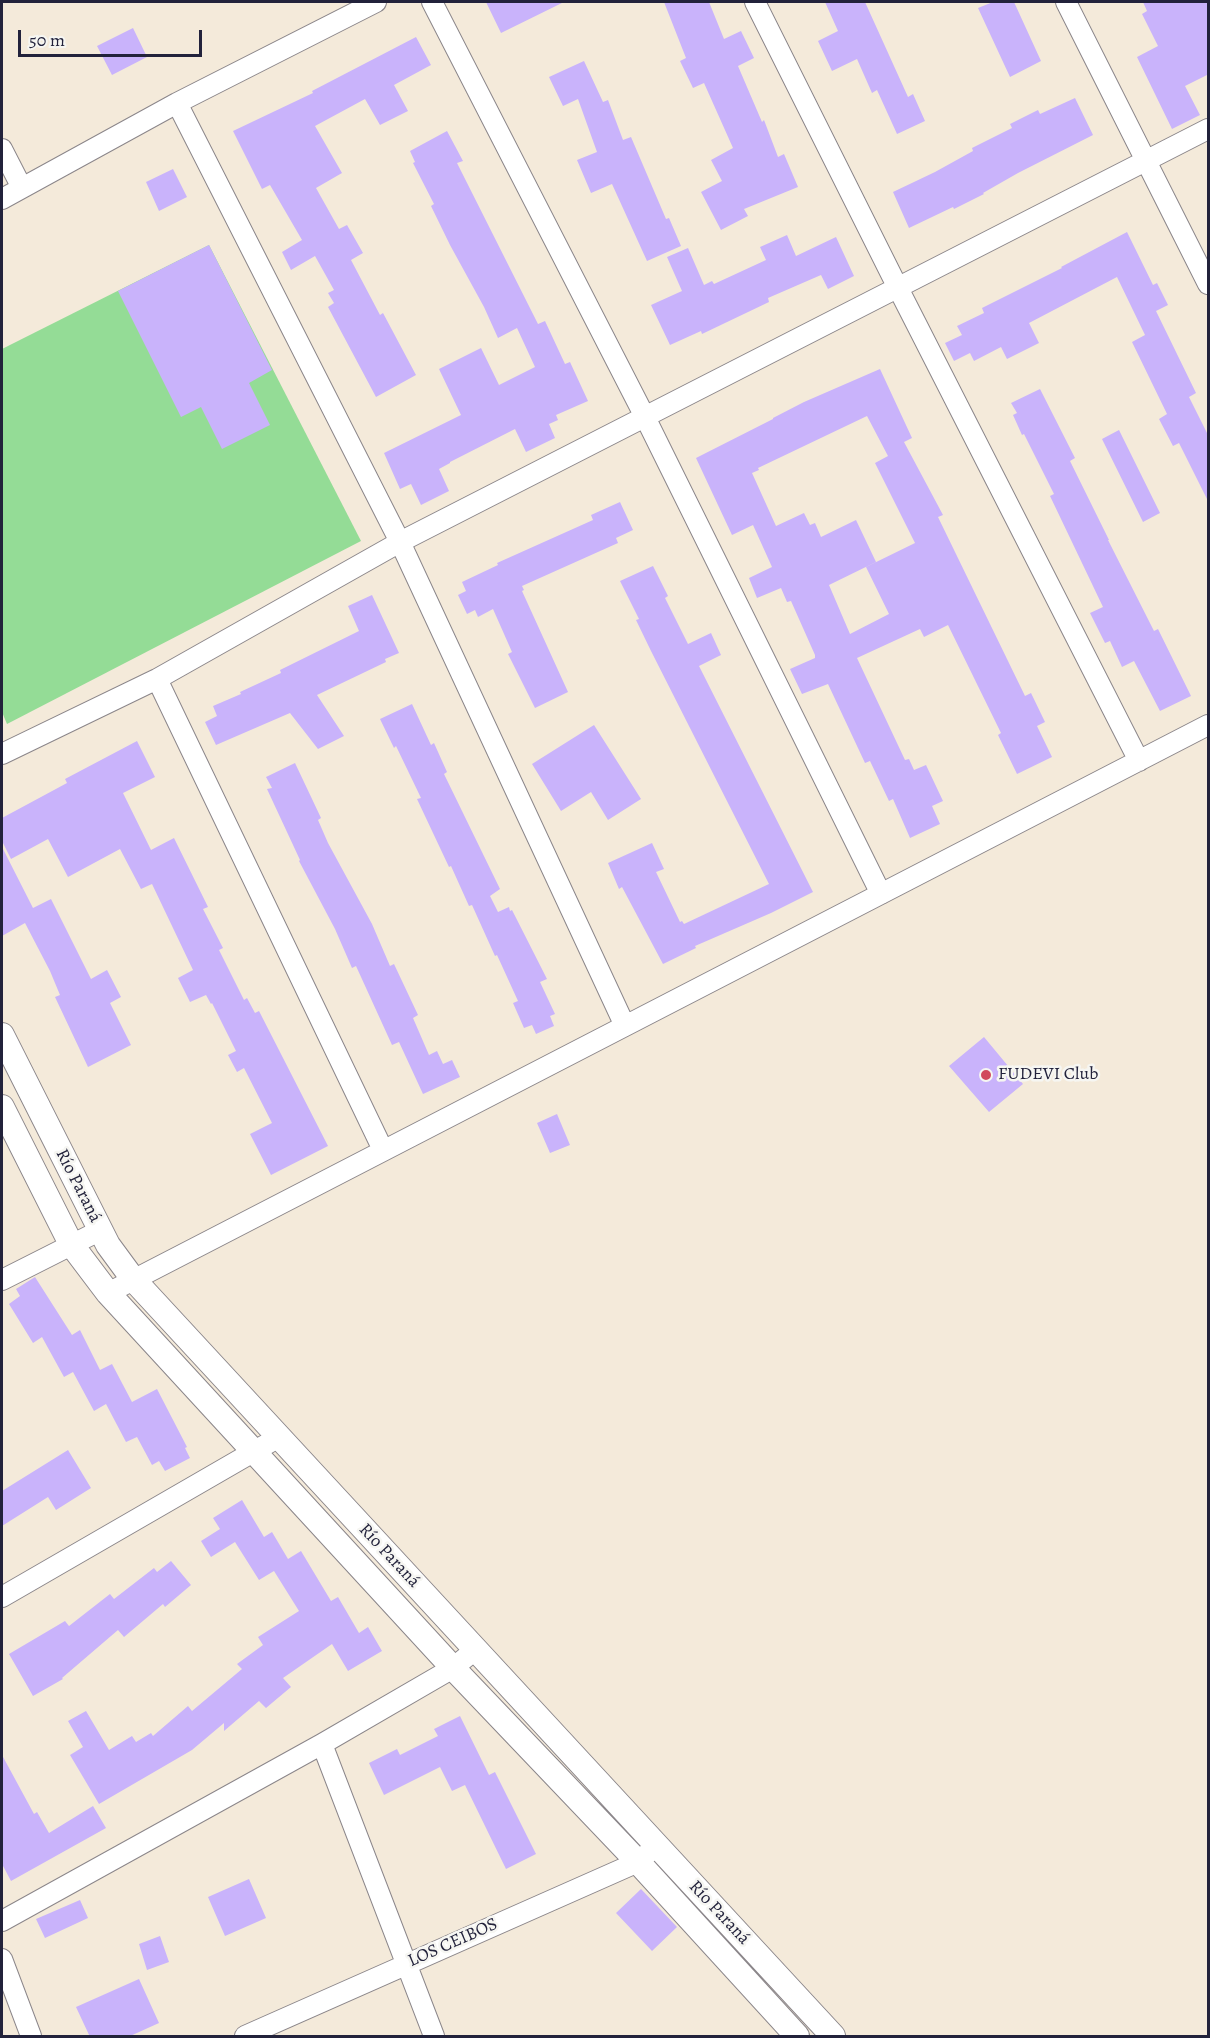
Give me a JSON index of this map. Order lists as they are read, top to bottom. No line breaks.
{"streets":{"street":["Río Paraná","LOS CEIBOS"]},"crossings":[["Río Paraná","LOS CEIBOS"]],"places":["FUDEVI Club"],"scale_bar":"50 m"}
